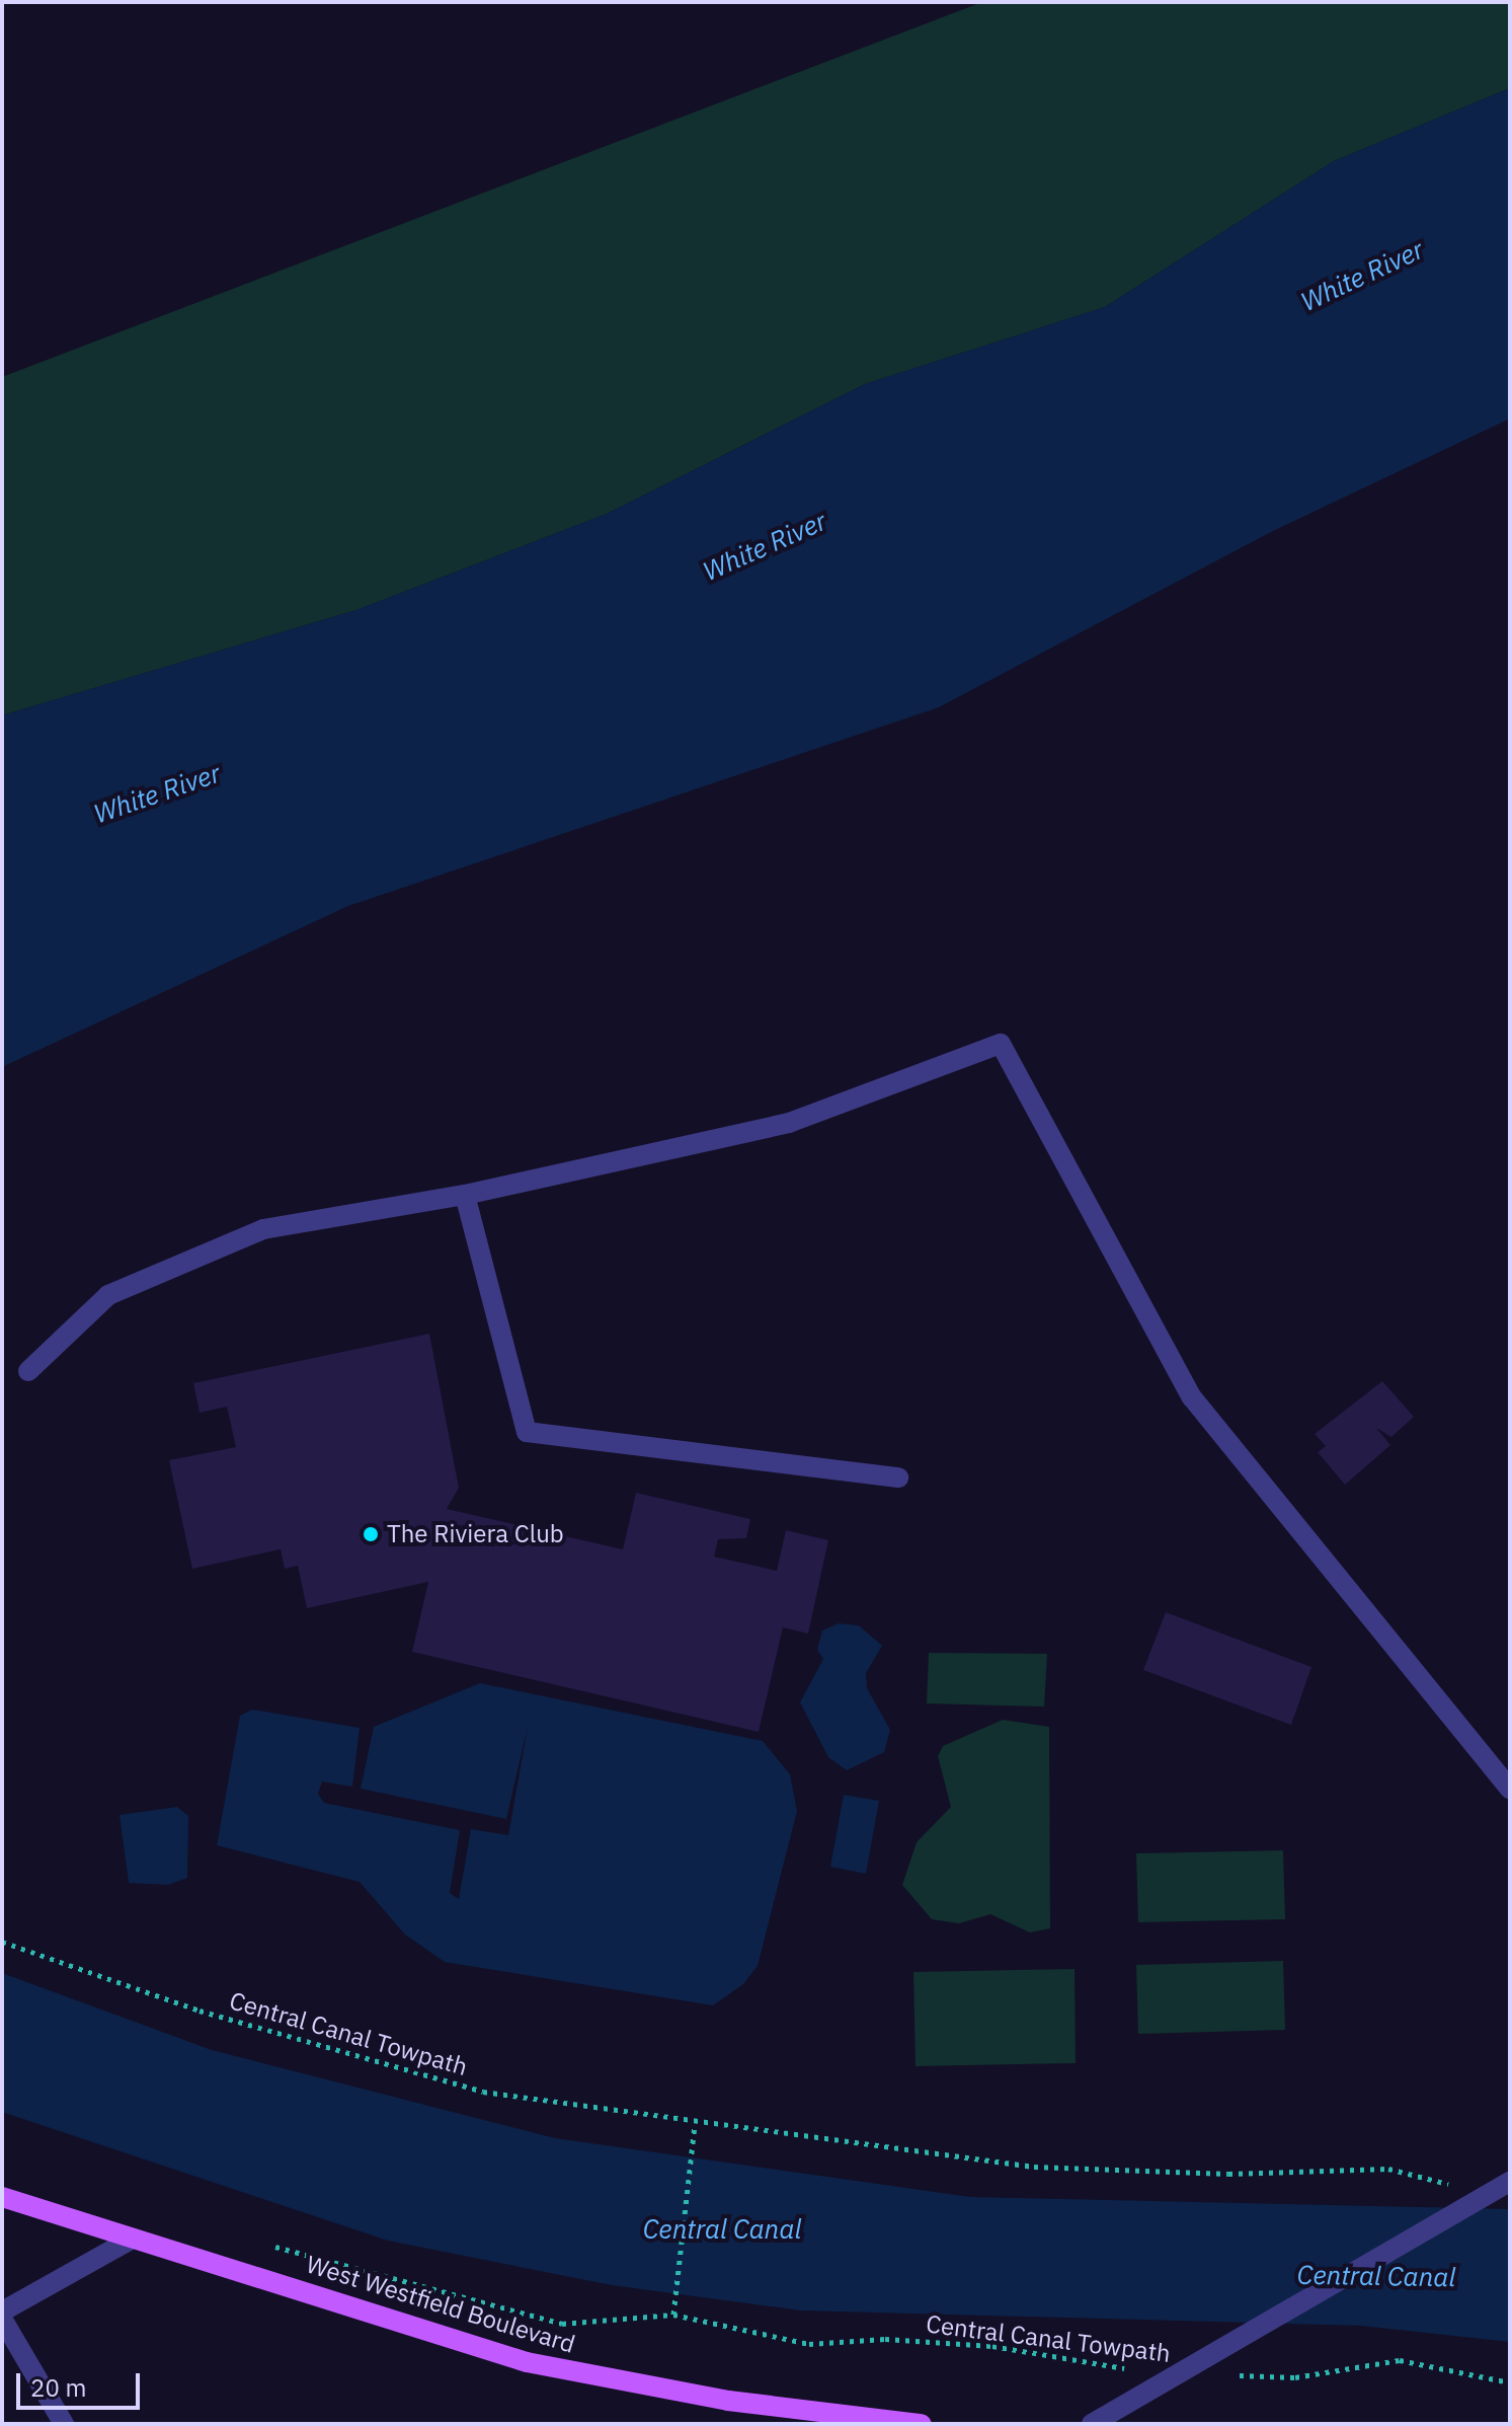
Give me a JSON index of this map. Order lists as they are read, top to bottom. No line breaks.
{"streets":{"main road":["West Westfield Boulevard"],"path":["Central Canal Towpath"]},"water":["White River","Central Canal"],"places":["The Riviera Club"],"scale_bar":"20 m"}
